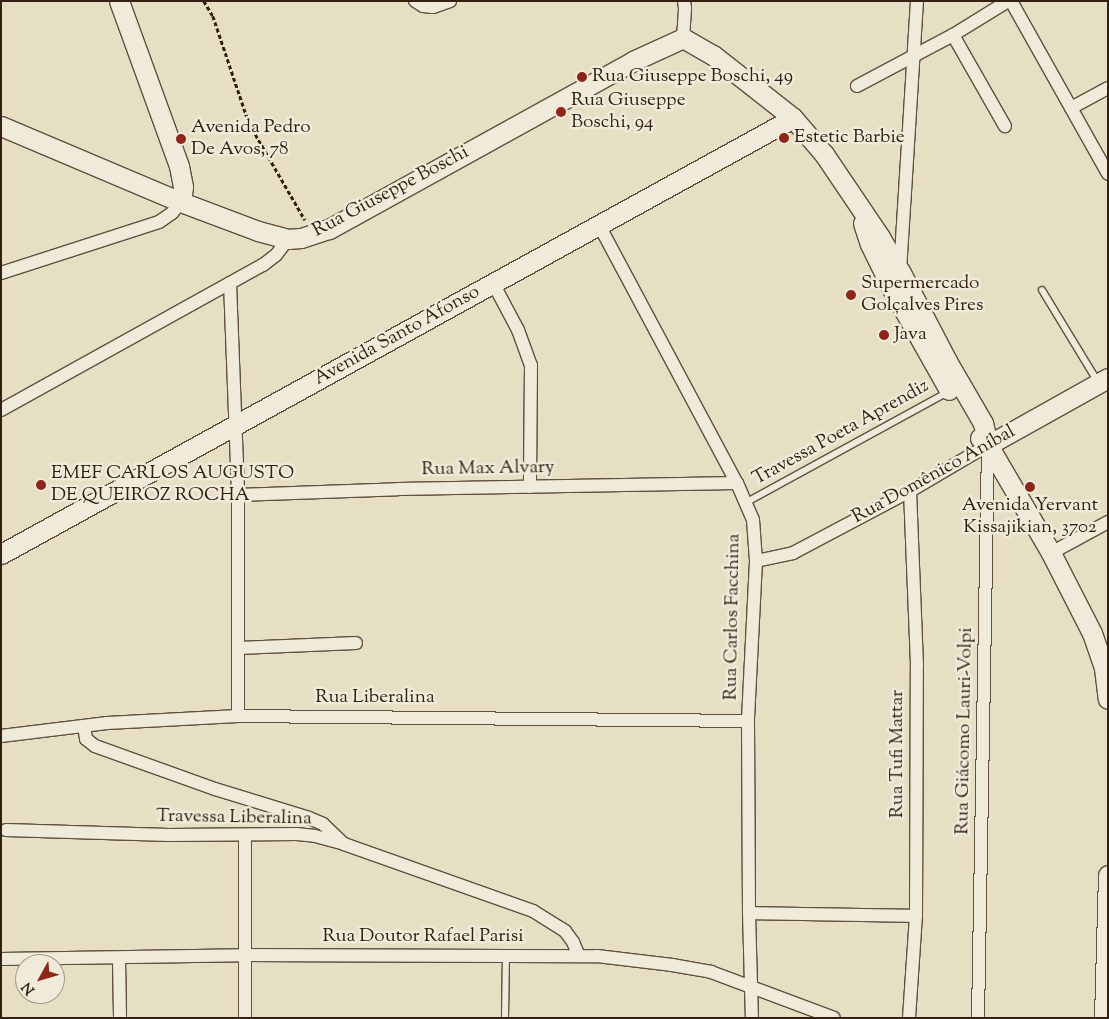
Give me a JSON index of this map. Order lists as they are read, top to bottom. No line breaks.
{"streets":{"main road":["Rua Giuseppe Boschi","Avenida Santo Afonso","Rua Domênico Aníbal"],"street":["Rua Max Alvary","Rua Carlos Facchina","Rua Liberalina","Rua Giácomo Lauri-Volpi","Rua Tufi Mattar","Travessa Liberalina","Rua Doutor Rafael Parisi"],"lane":["Travessa Poeta Aprendiz"]},"crossings":[["Avenida Santo Afonso","Rua Carlos Facchina"],["Travessa Poeta Aprendiz","Rua Carlos Facchina"],["Rua Max Alvary","Rua Carlos Facchina"],["Rua Domênico Aníbal","Rua Carlos Facchina"],["Rua Domênico Aníbal","Rua Giácomo Lauri-Volpi"],["Rua Domênico Aníbal","Rua Tufi Mattar"],["Rua Carlos Facchina","Rua Liberalina"],["Rua Carlos Facchina","Rua Doutor Rafael Parisi"],["Travessa Liberalina","Rua Doutor Rafael Parisi"]],"places":["Rua Giuseppe Boschi, 49","Rua Giuseppe Boschi, 94","Estetic Barbie","Avenida Pedro De Avos, 78","Supermercado Golçalves Pires","Java","EMEF CARLOS AUGUSTO DE QUEIROZ ROCHA","Avenida Yervant Kissajikian, 3702"],"north":"bottom left"}
